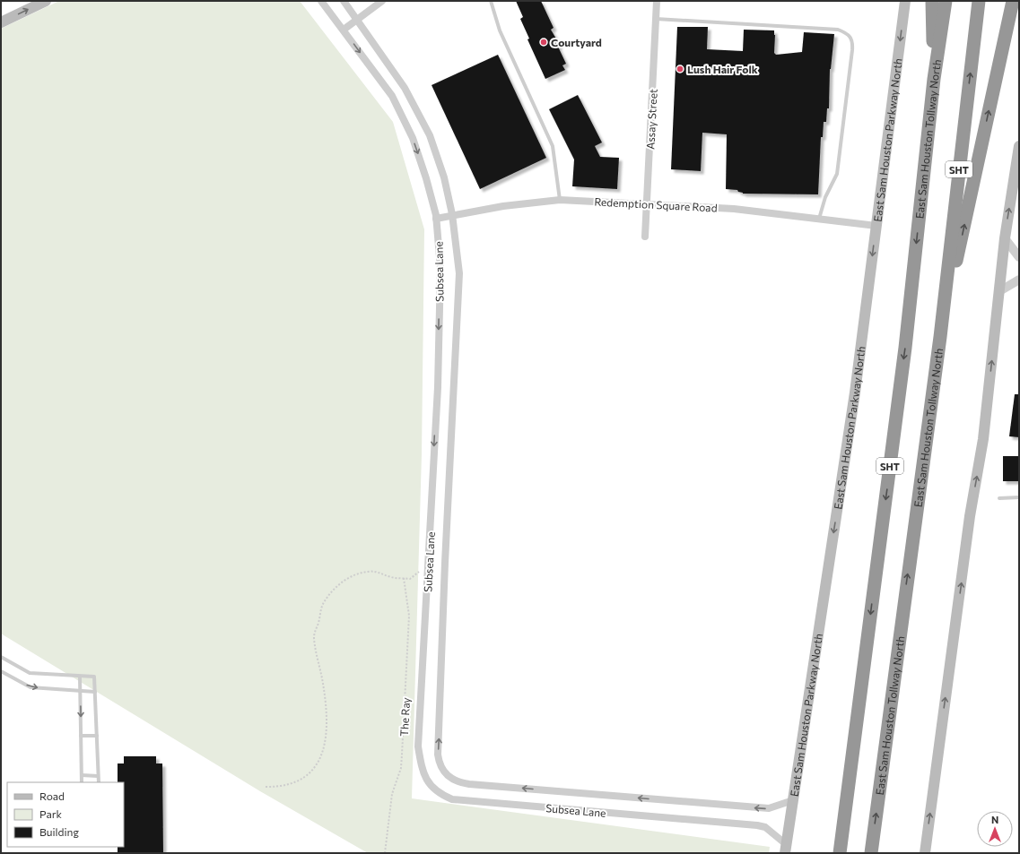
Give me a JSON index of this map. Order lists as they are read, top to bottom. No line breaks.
{"streets":{"highway":["East Sam Houston Tollway North","SHT"],"main road":["East Sam Houston Parkway North"],"street":["Assay Street","Redemption Square Road","Subsea Lane"],"path":["The Ray"]},"crossings":[["Assay Street","Redemption Square Road"],["East Sam Houston Parkway North","Redemption Square Road"],["East Sam Houston Parkway North","Subsea Lane"],["Redemption Square Road","Subsea Lane"]],"one_way":["East Sam Houston Parkway North"],"places":["Courtyard","Lush Hair Folk"],"legend":["Road","Park","Building"],"north":"top"}
